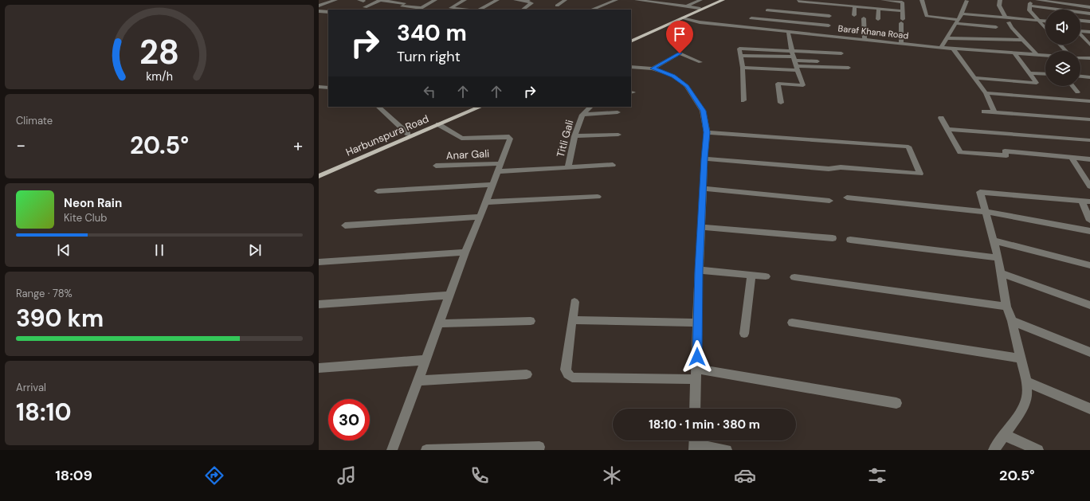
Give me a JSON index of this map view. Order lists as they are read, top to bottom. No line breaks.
{"streets":{"main road":["Harbunspura Road"],"street":["Baraf Khana Road","Titli Gali","Anar Gali"]},"crossings":[["Titli Gali","Anar Gali"]],"page":{"turn":["340 m","Turn right"],"tile":["Climate",["Range · 78%","390 km"],["Arrival","18:10"]],"heat":["−","20.5°","+"],"song":["Neon Rain","Kite Club"],"limit":"30","trip":"18:10 · 1 min · 380 m","tabs":["18:09","20.5°"],"gauge":["28","km/h"]}}
